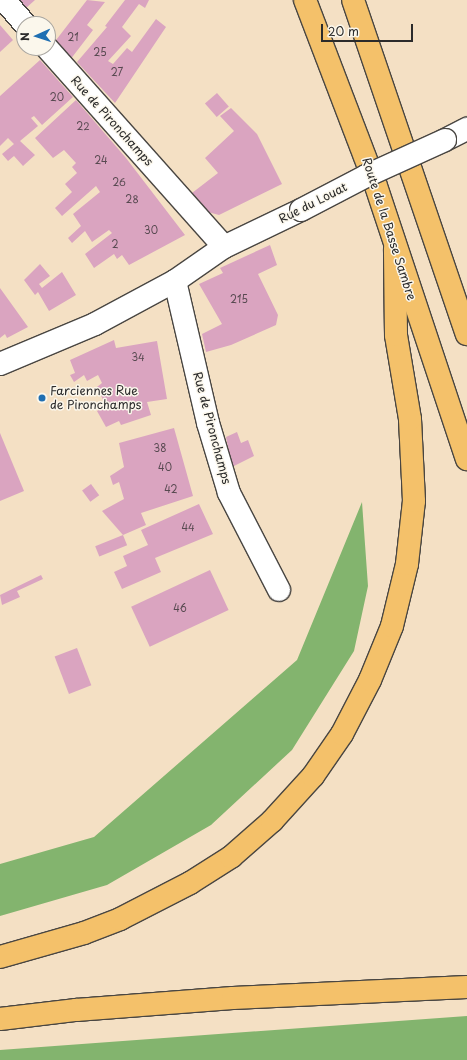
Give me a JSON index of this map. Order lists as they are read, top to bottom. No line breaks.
{"streets":{"highway":["Route de la Basse Sambre"],"street":["Rue de Pironchamps","Rue du Louat"]},"crossings":[["Rue de Pironchamps","Rue du Louat"]],"places":["Farciennes Rue de Pironchamps"],"house_numbers":["21","25","27","20","22","24","26","28","30","2","215","34","38","40","42","44","46"],"scale_bar":"20 m","north":"left"}
